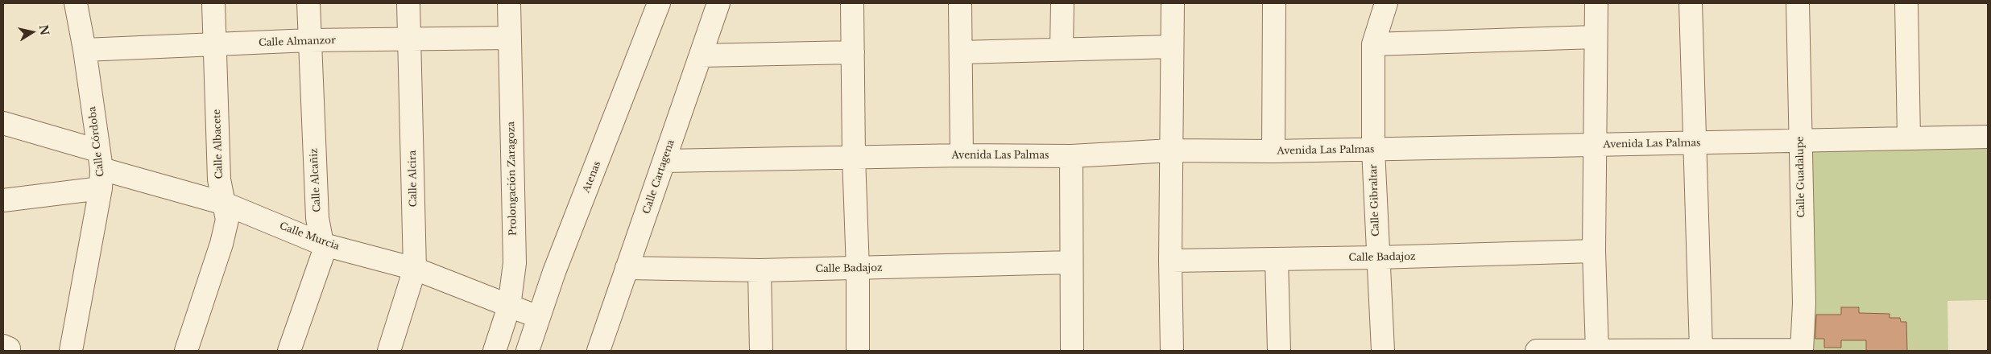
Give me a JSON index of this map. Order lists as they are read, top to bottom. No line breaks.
{"streets":{"street":["Calle Almanzor","Calle Córdoba","Calle Albacete","Avenida Las Palmas","Atenas","Calle Cartagena","Calle Guadalupe","Calle Alcira","Prolongación Zaragoza","Calle Alcañiz","Calle Gibraltar","Calle Murcia","Calle Badajoz"]},"crossings":[["Calle Almanzor","Calle Córdoba"],["Calle Almanzor","Calle Albacete"],["Calle Almanzor","Calle Alcira"],["Calle Almanzor","Prolongación Zaragoza"],["Calle Almanzor","Calle Alcañiz"],["Calle Córdoba","Calle Murcia"],["Calle Albacete","Calle Murcia"],["Avenida Las Palmas","Calle Cartagena"],["Avenida Las Palmas","Calle Guadalupe"],["Avenida Las Palmas","Calle Gibraltar"],["Atenas","Calle Murcia"],["Calle Cartagena","Calle Badajoz"],["Calle Alcira","Calle Murcia"],["Prolongación Zaragoza","Calle Murcia"],["Calle Alcañiz","Calle Murcia"],["Calle Gibraltar","Calle Badajoz"]],"north":"right"}
